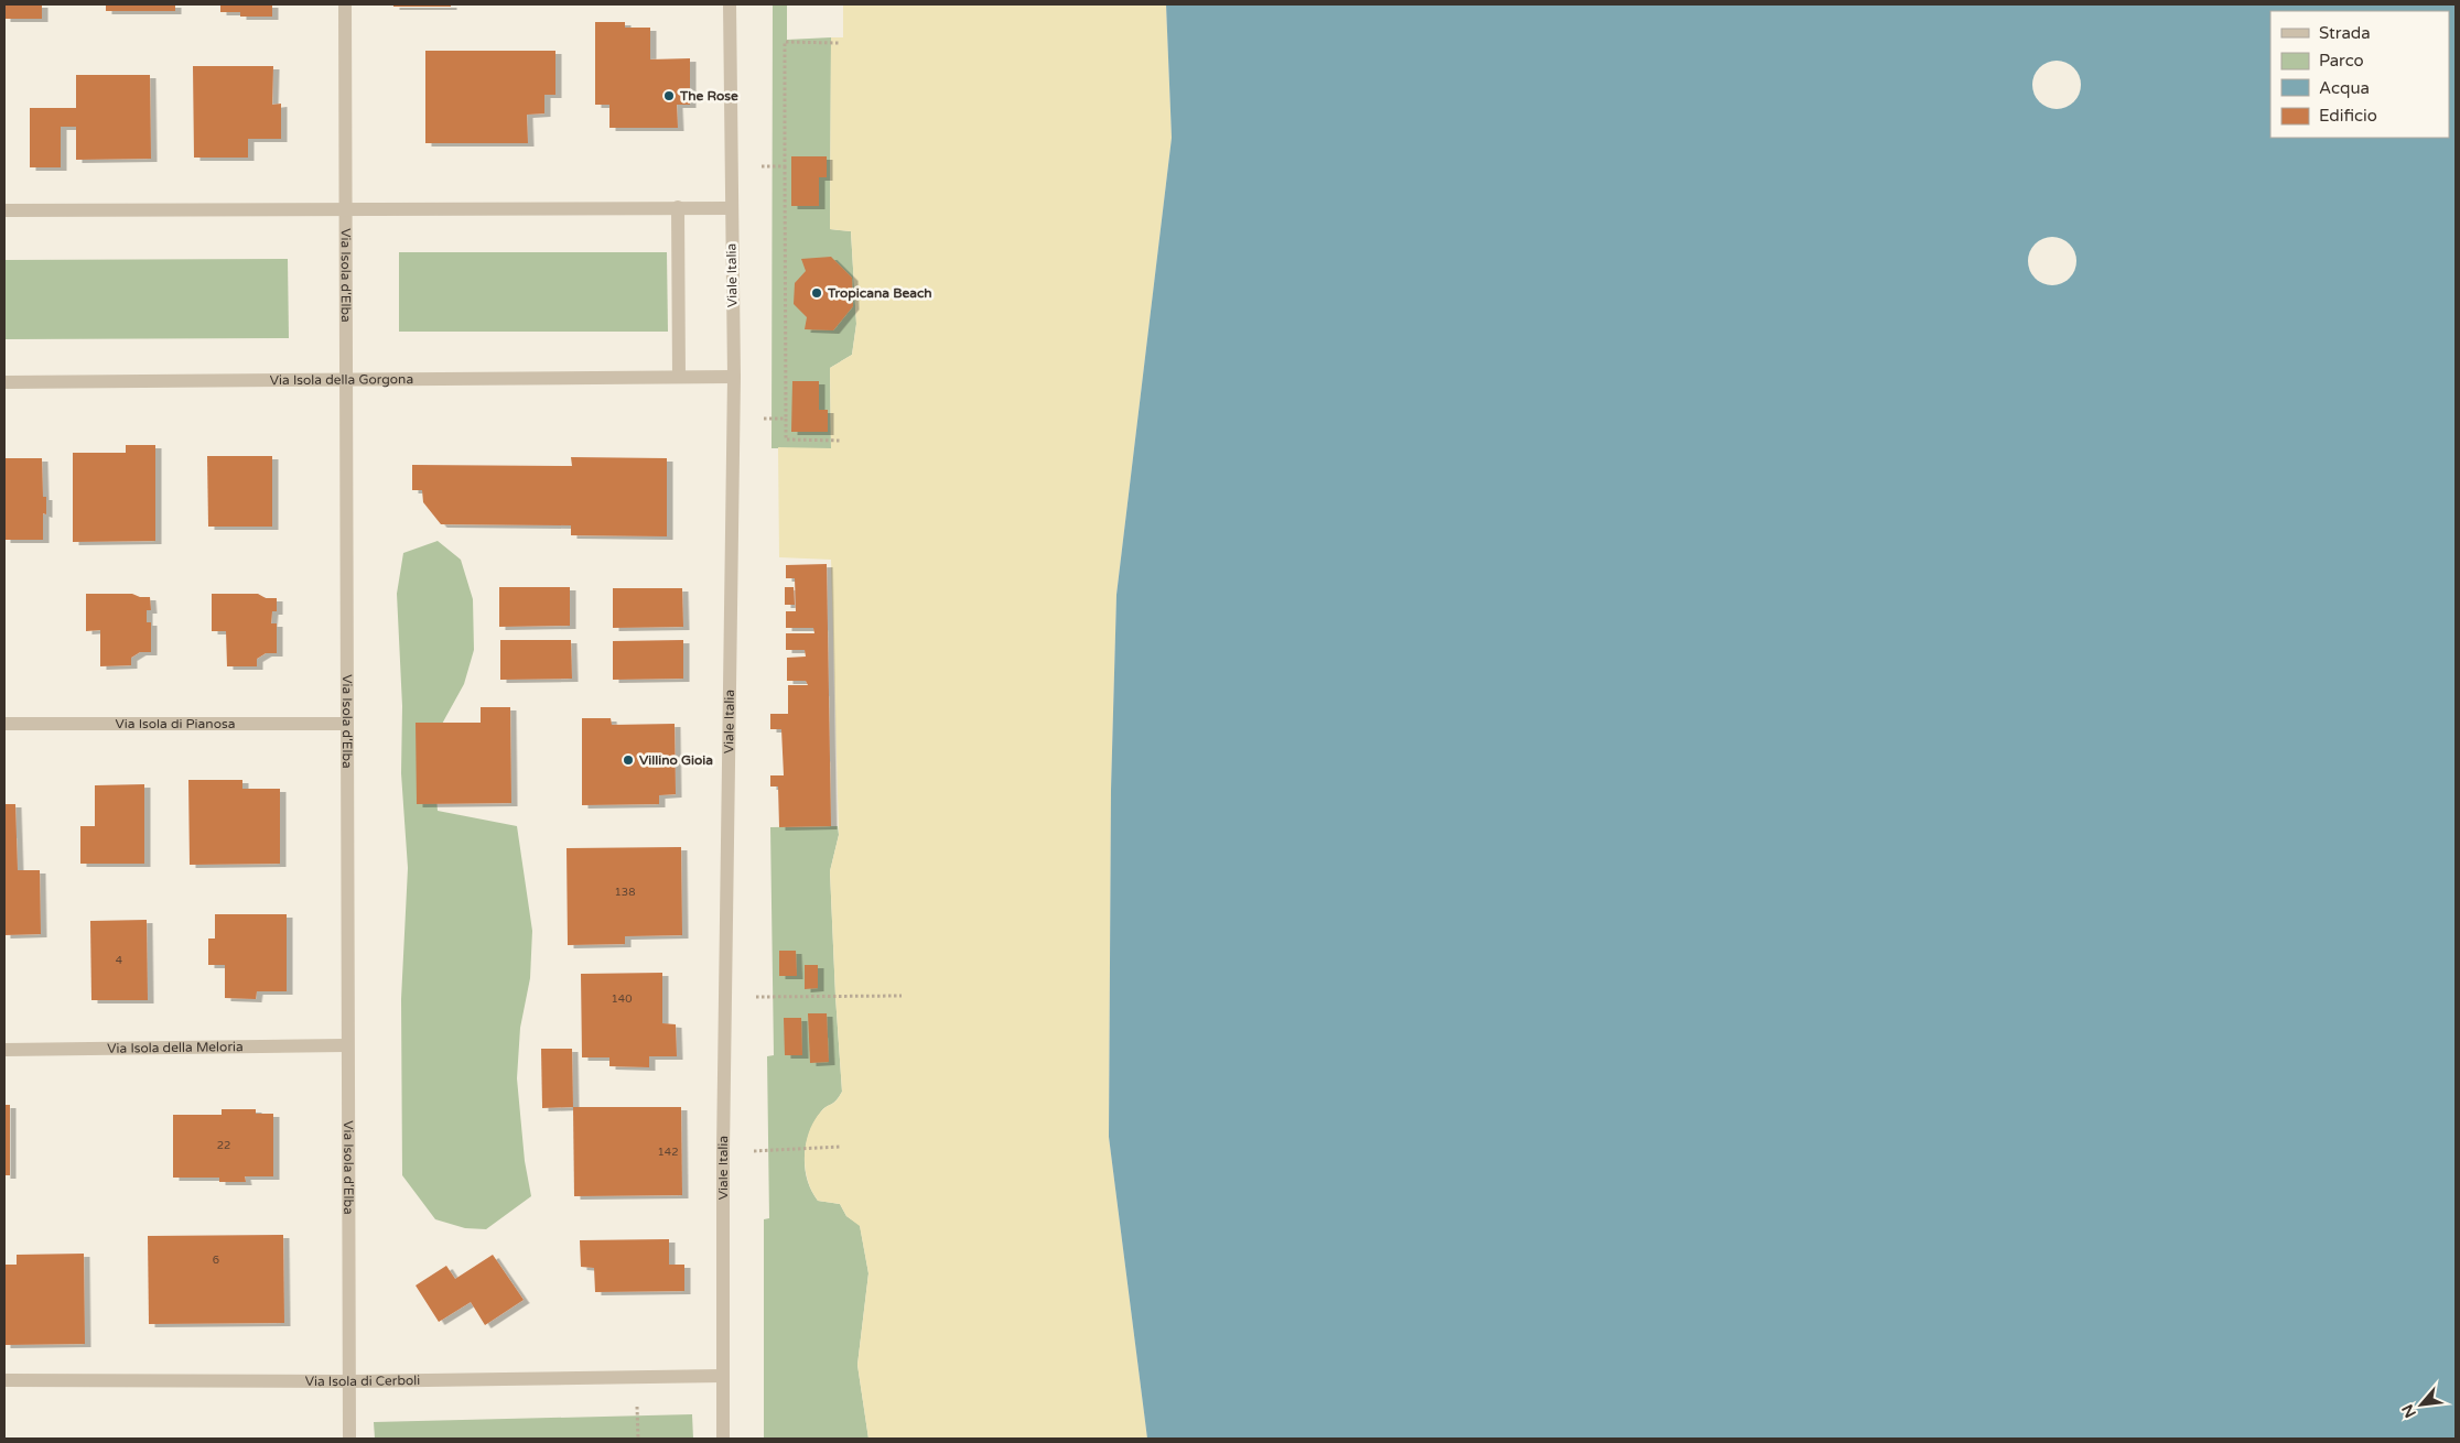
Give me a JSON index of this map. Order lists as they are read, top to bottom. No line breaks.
{"streets":{"street":["Via Isola d'Elba","Viale Italia","Via Isola della Gorgona","Via Isola di Pianosa","Via Isola della Meloria","Via Isola di Cerboli"]},"crossings":[["Via Isola d'Elba","Via Isola della Gorgona"],["Via Isola d'Elba","Via Isola di Pianosa"],["Via Isola d'Elba","Via Isola della Meloria"],["Via Isola d'Elba","Via Isola di Cerboli"],["Viale Italia","Via Isola della Gorgona"],["Viale Italia","Via Isola di Cerboli"]],"places":["The Rose","Tropicana Beach","Villino Gioia"],"house_numbers":["138","4","140","22","142","6"],"legend":["Strada","Parco","Acqua","Edificio"],"north":"bottom left"}
